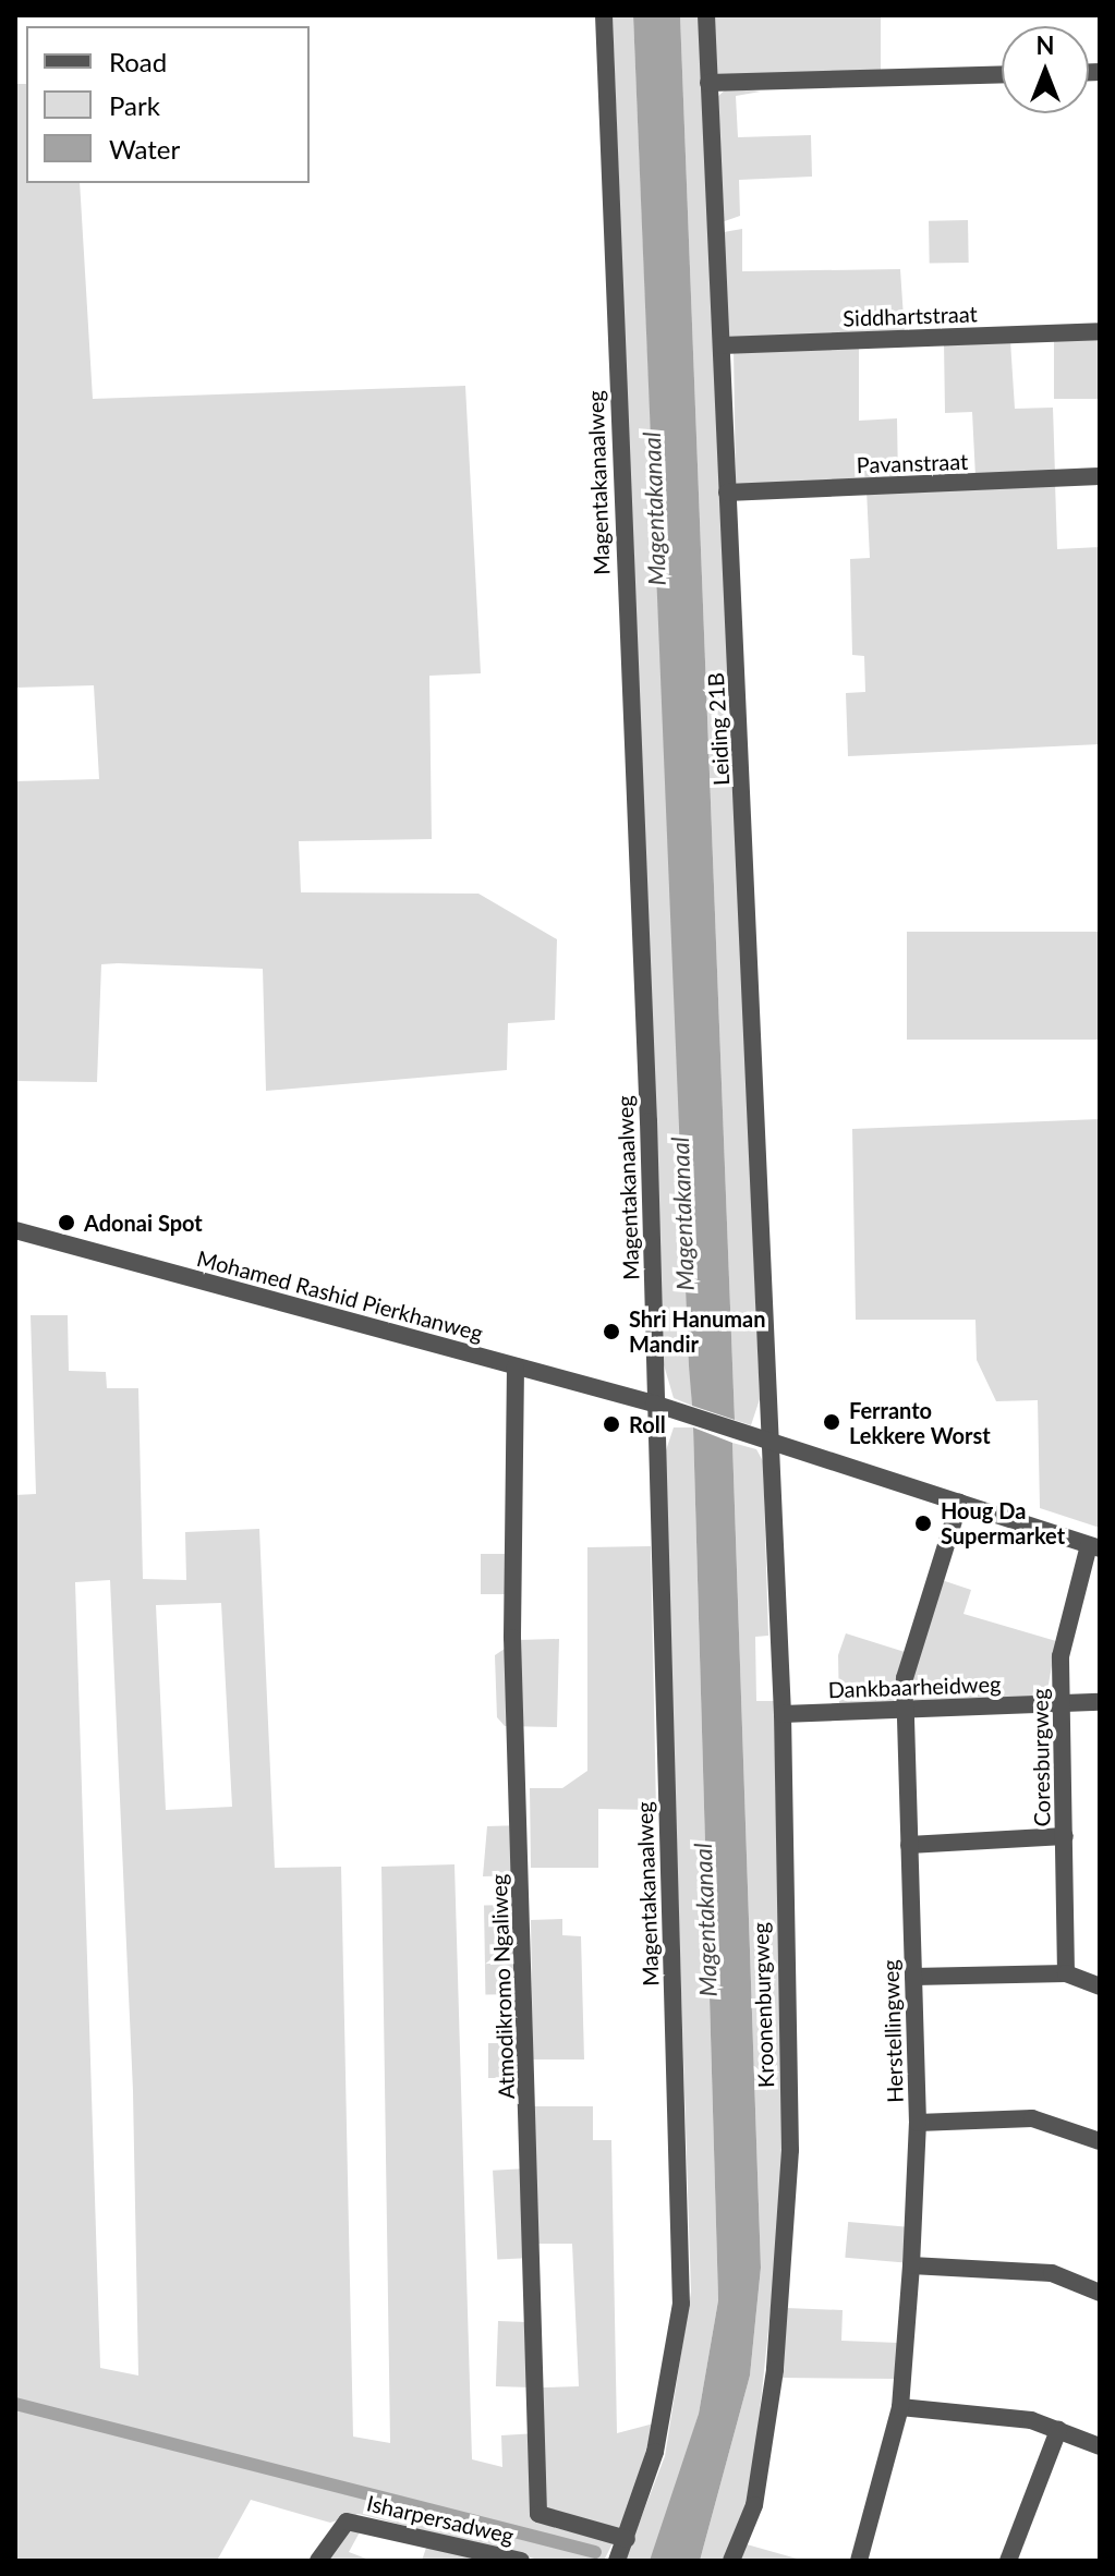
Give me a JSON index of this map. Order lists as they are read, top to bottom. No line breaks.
{"streets":{"street":["Siddhartstraat","Pavanstraat","Magentakanaalweg","Leiding 21B","Mohamed Rashid Pierkhanweg","Dankbaarheidweg","Coresburgweg","Atmodikromo Ngaliweg","Kroonenburgweg","Herstellingweg","Isharpersadweg"]},"crossings":[["Siddhartstraat","Leiding 21B"],["Pavanstraat","Leiding 21B"],["Magentakanaalweg","Mohamed Rashid Pierkhanweg"],["Magentakanaalweg","Atmodikromo Ngaliweg"],["Leiding 21B","Mohamed Rashid Pierkhanweg"],["Leiding 21B","Kroonenburgweg"],["Mohamed Rashid Pierkhanweg","Coresburgweg"],["Mohamed Rashid Pierkhanweg","Atmodikromo Ngaliweg"],["Mohamed Rashid Pierkhanweg","Kroonenburgweg"],["Mohamed Rashid Pierkhanweg","Herstellingweg"],["Dankbaarheidweg","Coresburgweg"],["Dankbaarheidweg","Kroonenburgweg"],["Dankbaarheidweg","Herstellingweg"]],"water":["Magentakanaal"],"places":["Adonai Spot","Shri Hanuman Mandir","Ferranto Lekkere Worst","Roll","Houg Da Supermarket"],"legend":["Road","Park","Water"],"north":"top"}
